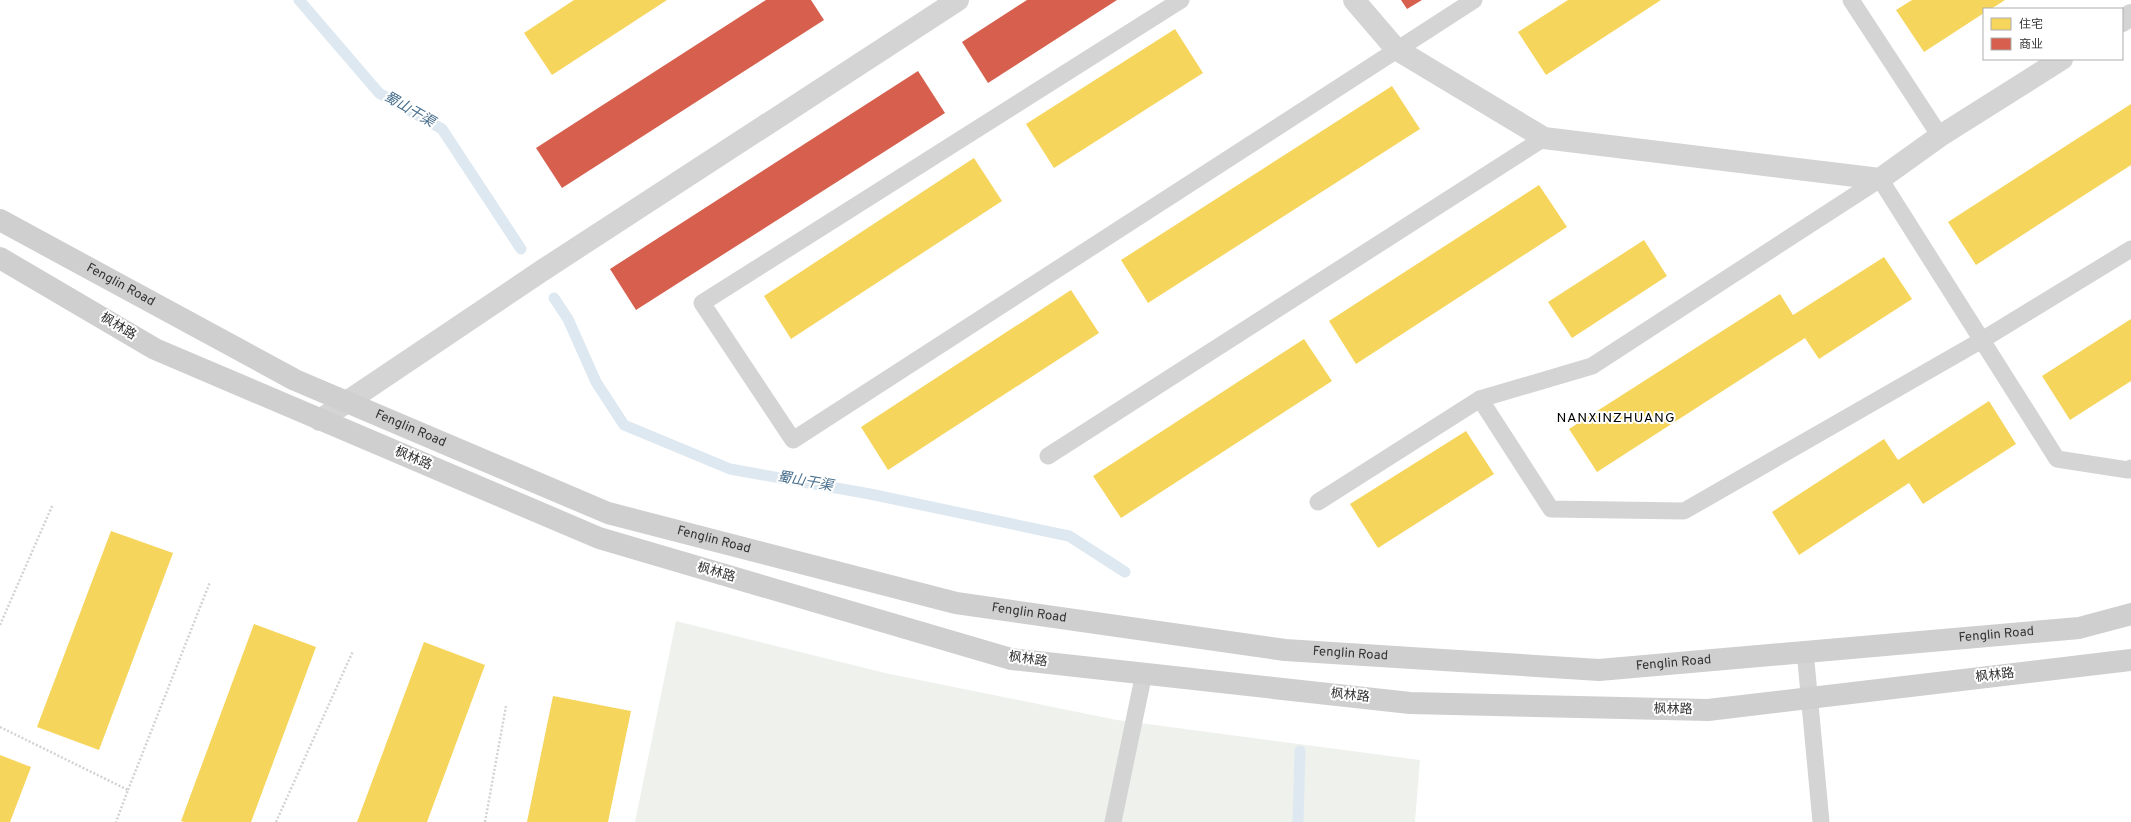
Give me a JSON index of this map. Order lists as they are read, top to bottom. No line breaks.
{"streets":{"main road":["Fenglin Road","枫林路"]},"districts":["NANXINZHUANG"],"water":["蜀山干渠"],"legend":["住宅","商业"]}
